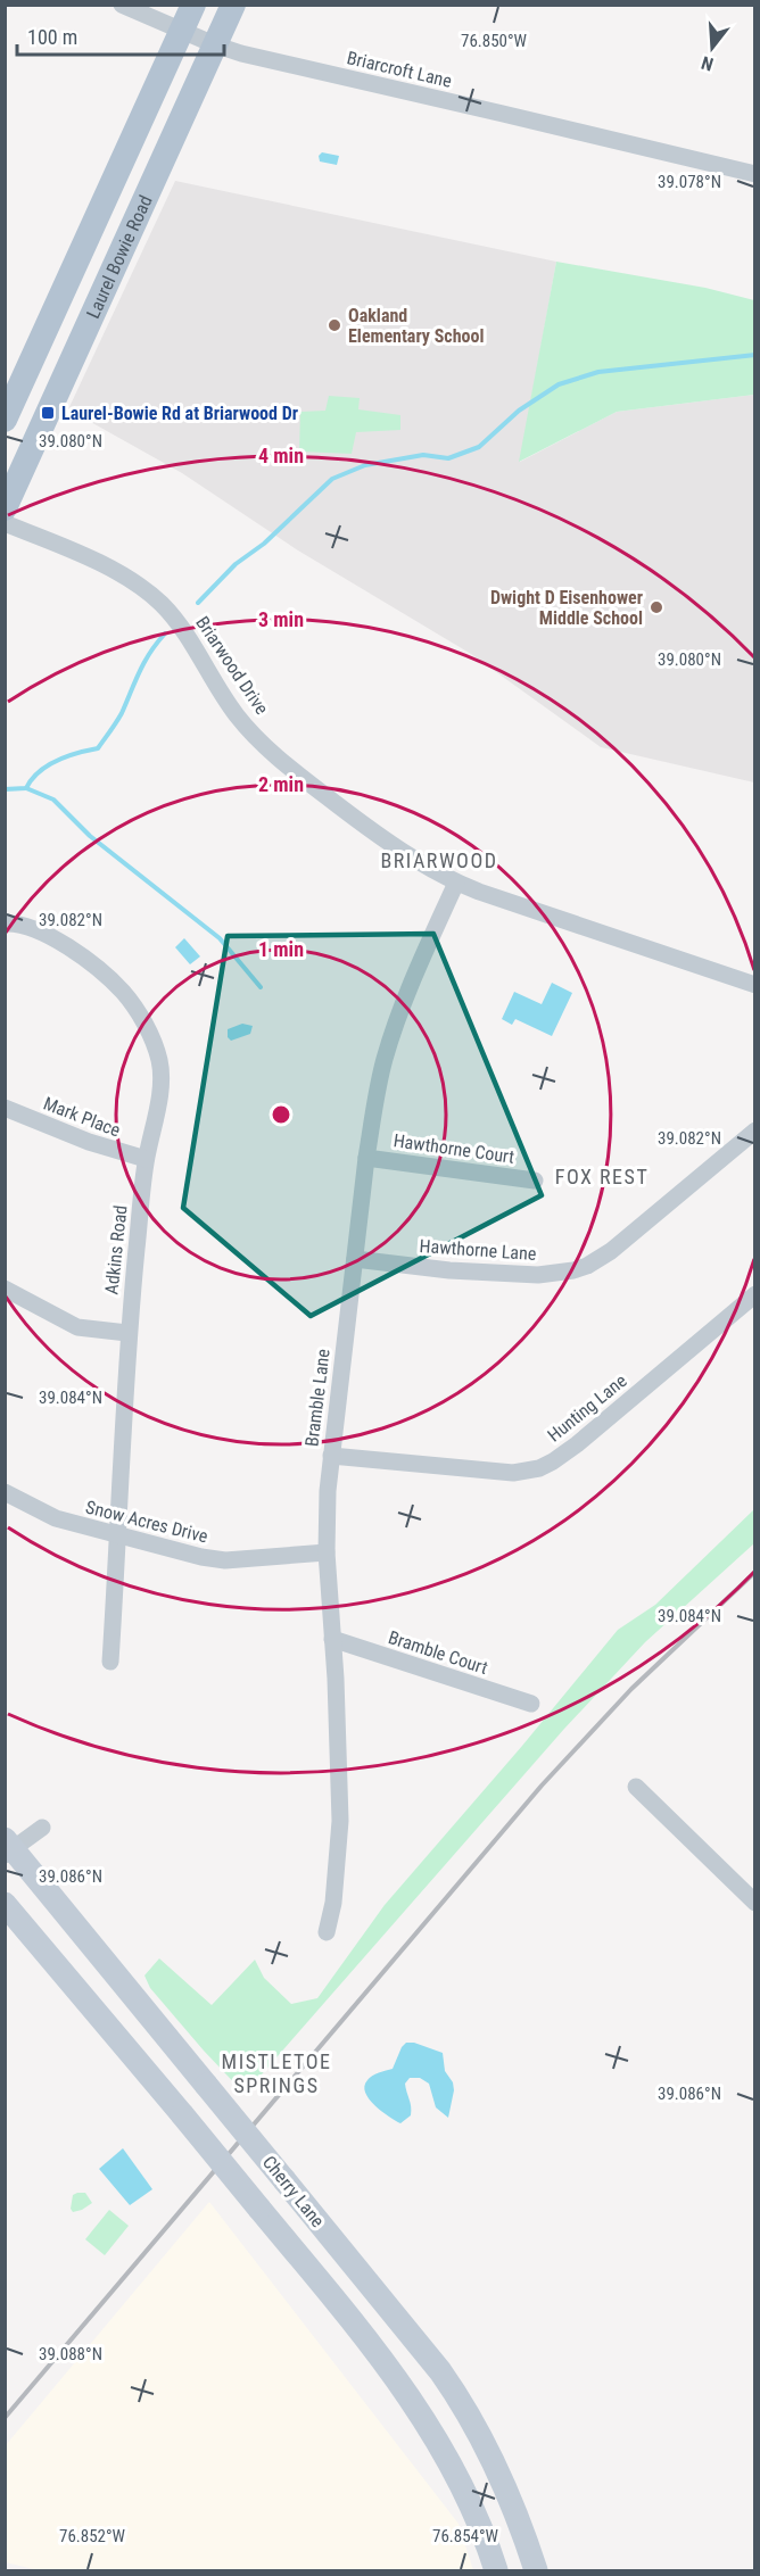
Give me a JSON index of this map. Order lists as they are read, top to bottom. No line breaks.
{"streets":{"main road":["Laurel Bowie Road","Cherry Lane"],"street":["Briarcroft Lane","Briarwood Drive","Mark Place","Hawthorne Court","Adkins Road","Hawthorne Lane","Bramble Lane","Hunting Lane","Snow Acres Drive","Bramble Court"]},"crossings":[["Briarcroft Lane","Laurel Bowie Road"],["Briarwood Drive","Bramble Lane"],["Mark Place","Adkins Road"],["Hawthorne Court","Bramble Lane"],["Adkins Road","Snow Acres Drive"],["Hawthorne Lane","Bramble Lane"],["Bramble Lane","Hunting Lane"],["Bramble Lane","Snow Acres Drive"],["Bramble Lane","Bramble Court"]],"districts":["BRIARWOOD","FOX REST","MISTLETOE SPRINGS"],"places":{"other":["Oakland Elementary School","Dwight D Eisenhower Middle School"],"transit":["Laurel-Bowie Rd at Briarwood Dr"]},"scale_bar":"100 m","north":"bottom","coordinates":["76.850°W","39.078°N","39.080°N","39.082°N","39.084°N","39.086°N","39.088°N","76.852°W","76.854°W"],"rings":["4 min","3 min","2 min","1 min"]}
